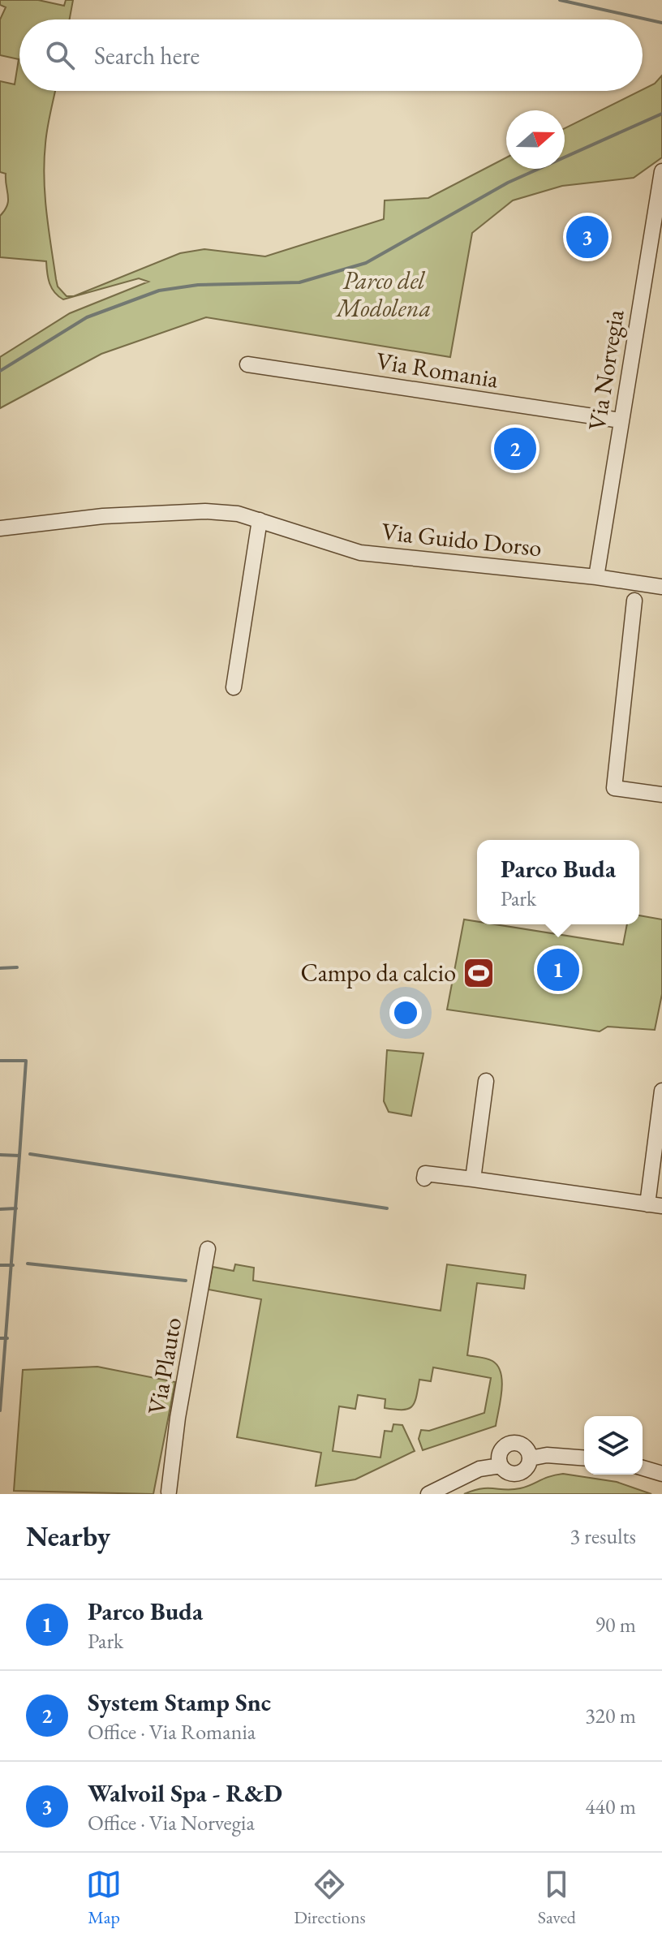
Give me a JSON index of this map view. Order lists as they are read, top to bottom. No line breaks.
{"streets":{"street":["Via Romania","Via Norvegia","Via Guido Dorso","Via Plauto"]},"crossings":[["Via Romania","Via Norvegia"],["Via Norvegia","Via Guido Dorso"]],"parks":["Parco del Modolena"],"places":{"sports":["Campo da calcio"]},"north":"right","page":{"search":"Search here","pins":["3","2","1"],"popup":["Parco Buda","Park"],"heading":["Nearby","3 results"],"list":[{"mark":"1","name":"Parco Buda","note":"Park","value":"90 m"},{"mark":"2","name":"System Stamp Snc","note":"Office · Via Romania","value":"320 m"},{"mark":"3","name":"Walvoil Spa - R&D","note":"Office · Via Norvegia","value":"440 m"}],"nav":["Map","Directions","Saved"]}}
